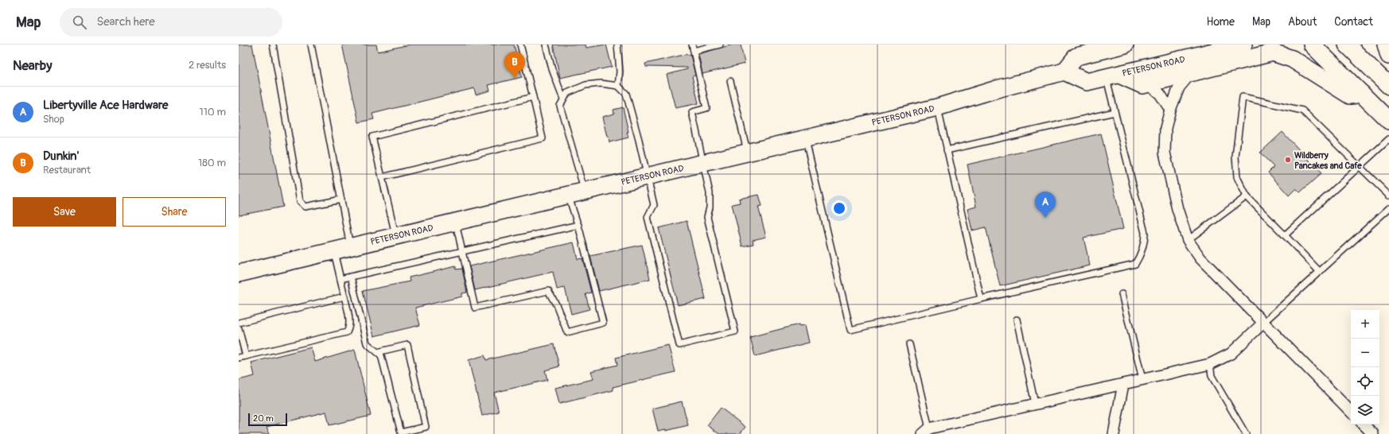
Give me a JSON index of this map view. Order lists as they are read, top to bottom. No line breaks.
{"streets":{"main road":["PETERSON ROAD"]},"places":["Wildberry Pancakes and Cafe"],"scale_bar":"20 m","page":{"header":"Map","search":"Search here","nav":["Home","Map","About","Contact"],"heading":["Nearby","2 results"],"pins":["B","A"],"list":[{"mark":"A","name":"Libertyville Ace Hardware","note":"Shop","value":"110 m"},{"mark":"B","name":"Dunkin'","note":"Restaurant","value":"180 m"}],"buttons":["Save","Share"],"map_buttons":["+","−"],"scale":"20 m"}}
